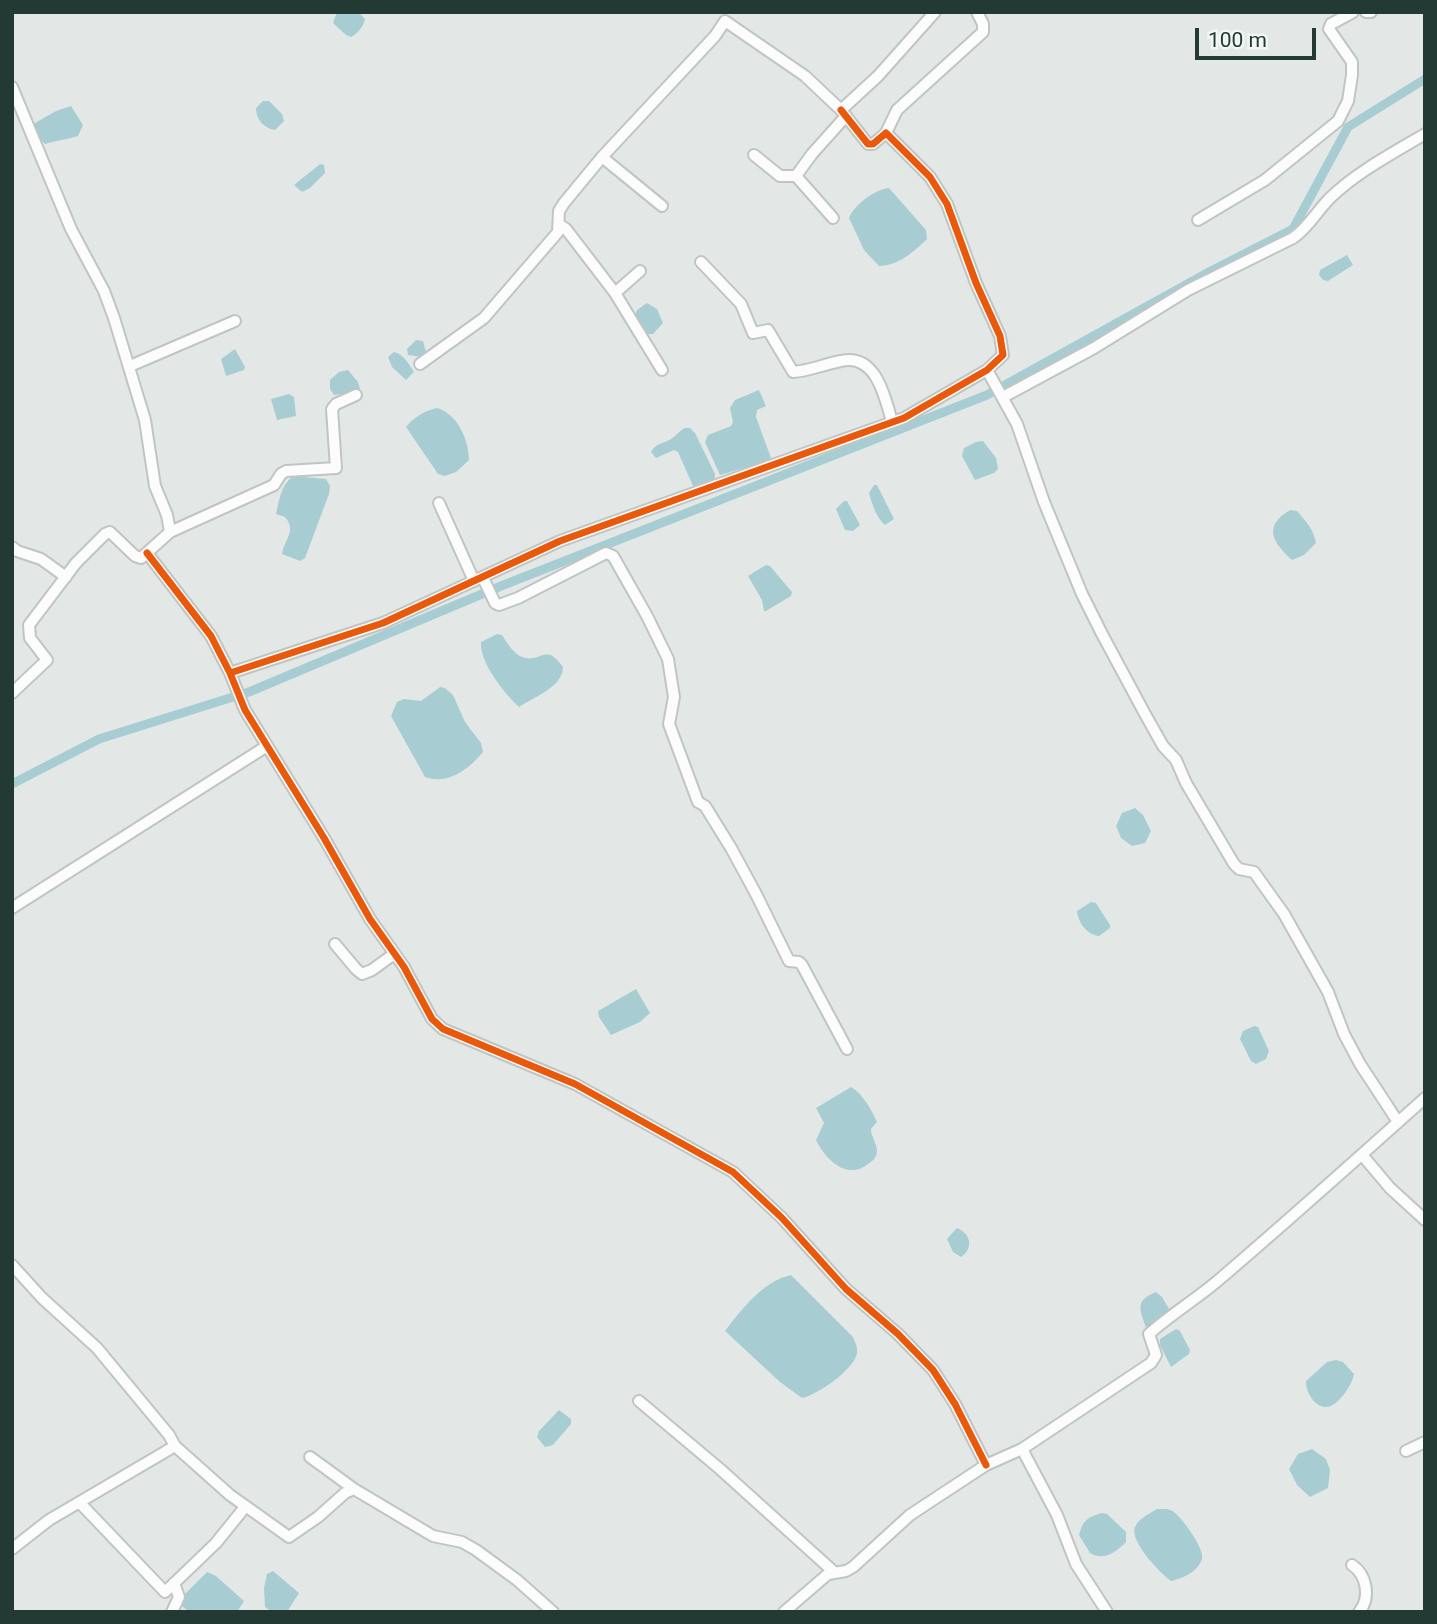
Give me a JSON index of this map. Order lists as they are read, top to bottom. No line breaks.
{"scale_bar":"100 m"}
